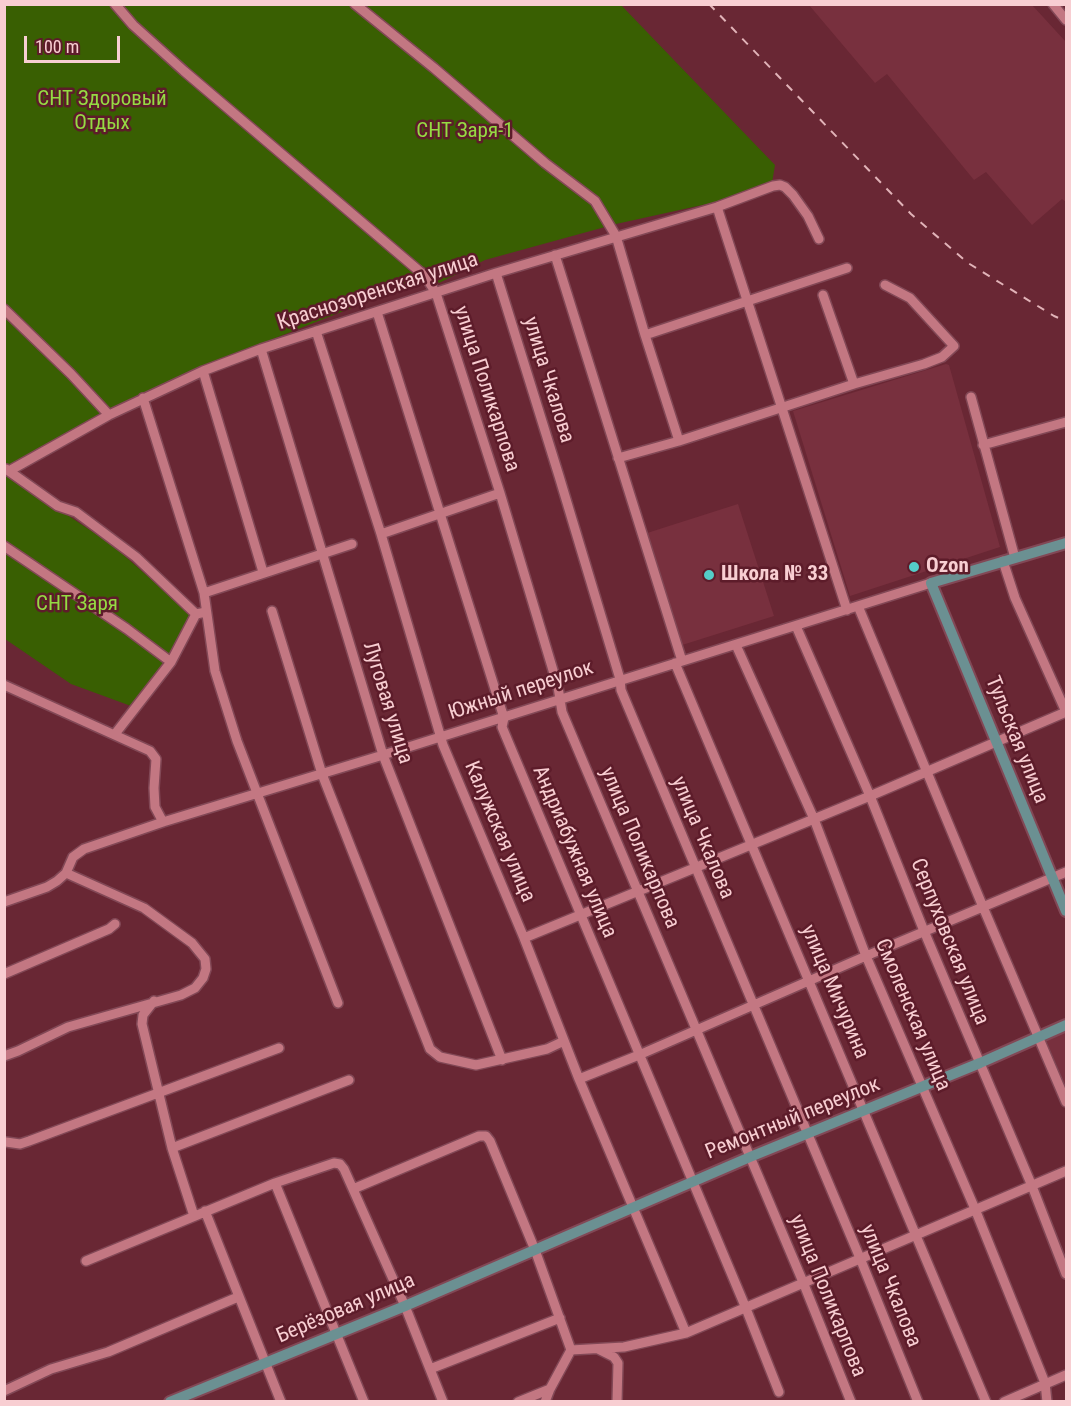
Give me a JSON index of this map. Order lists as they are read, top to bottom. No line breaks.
{"streets":{"main road":["Южный переулок","Тульская улица","Ремонтный переулок","Берёзовая улица"],"street":["Краснозоренская улица","улица Чкалова","улица Поликарпова","Луговая улица","Калужская улица","Андриабужная улица","Серпуховская улица","улица Мичурина","Смоленская улица"]},"crossings":[["Краснозоренская улица","улица Чкалова"],["Краснозоренская улица","улица Поликарпова"],["Краснозоренская улица","Луговая улица"],["Краснозоренская улица","Калужская улица"],["Краснозоренская улица","Андриабужная улица"],["Краснозоренская улица","улица Мичурина"],["улица Чкалова","Южный переулок"],["улица Чкалова","Ремонтный переулок"],["улица Поликарпова","Южный переулок"],["улица Поликарпова","Ремонтный переулок"],["Южный переулок","Луговая улица"],["Южный переулок","Тульская улица"],["Южный переулок","Калужская улица"],["Южный переулок","Андриабужная улица"],["Южный переулок","Серпуховская улица"],["Южный переулок","улица Мичурина"],["Южный переулок","Смоленская улица"],["Калужская улица","Ремонтный переулок"],["Андриабужная улица","Ремонтный переулок"],["Серпуховская улица","Ремонтный переулок"],["улица Мичурина","Ремонтный переулок"],["Смоленская улица","Ремонтный переулок"],["Ремонтный переулок","Берёзовая улица"]],"parks":["СНТ Здоровый Отдых","СНТ Заря-1","СНТ Заря"],"places":["Ozon","Школа № 33"],"scale_bar":"100 m"}
